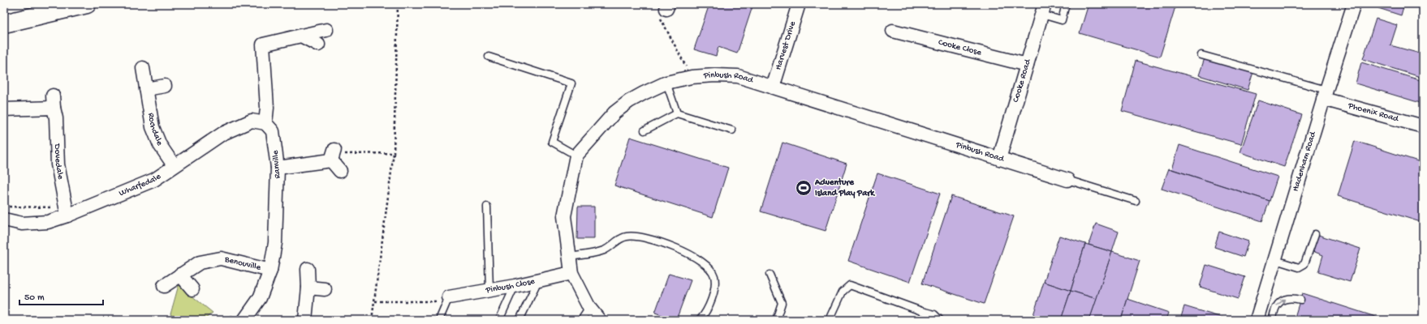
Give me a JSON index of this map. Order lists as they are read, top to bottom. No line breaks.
{"streets":{"street":["Harvest Drive","Cooke Close","Pinbush Road","Cooke Road","Phoenix Road","Rochdale","Dovedale","Hadenham Road","Ranville","Wharfedale","Benouville","Pinbush Close"]},"crossings":[["Harvest Drive","Pinbush Road"],["Cooke Close","Cooke Road"],["Pinbush Road","Cooke Road"],["Phoenix Road","Hadenham Road"],["Rochdale","Wharfedale"],["Dovedale","Wharfedale"],["Ranville","Wharfedale"],["Ranville","Benouville"]],"places":{"sports":["Adventure Island Play Park"]},"scale_bar":"50 m"}
